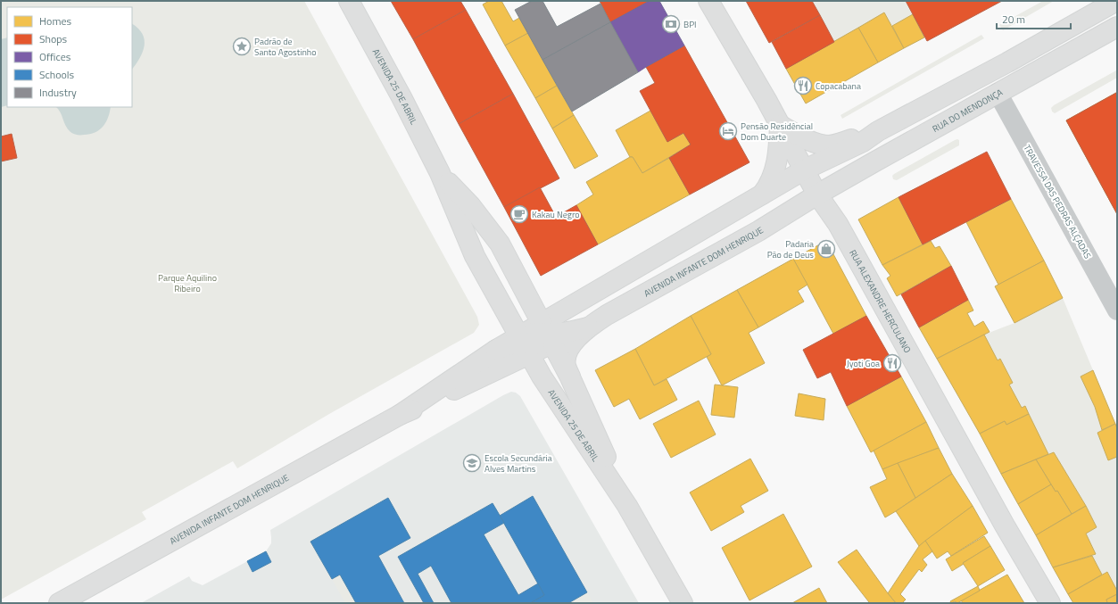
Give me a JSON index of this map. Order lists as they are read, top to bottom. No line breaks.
{"streets":{"main road":["AVENIDA 25 DE ABRIL","RUA DO MENDONÇA","AVENIDA INFANTE DOM HENRIQUE","RUA ALEXANDRE HERCULANO"],"street":["TRAVESSA DAS PEDRAS ALÇADAS"]},"crossings":[["AVENIDA 25 DE ABRIL","AVENIDA INFANTE DOM HENRIQUE"],["RUA DO MENDONÇA","TRAVESSA DAS PEDRAS ALÇADAS"],["RUA DO MENDONÇA","AVENIDA INFANTE DOM HENRIQUE"],["RUA DO MENDONÇA","RUA ALEXANDRE HERCULANO"],["AVENIDA INFANTE DOM HENRIQUE","RUA ALEXANDRE HERCULANO"]],"parks":["Parque Aquilino Ribeiro"],"places":{"bank":["BPI"],"place":["Padrão de Santo Agostinho"],"restaurant":["Copacabana","Jyoti Goa"],"hotel":["Pensão Residêncial Dom Duarte"],"cafe":["Kakau Negro"],"shop":["Padaria Pão de Deus"],"school or university":["Escola Secundária Alves Martins"]},"legend":["Homes","Shops","Offices","Schools","Industry"],"scale_bar":"20 m"}
